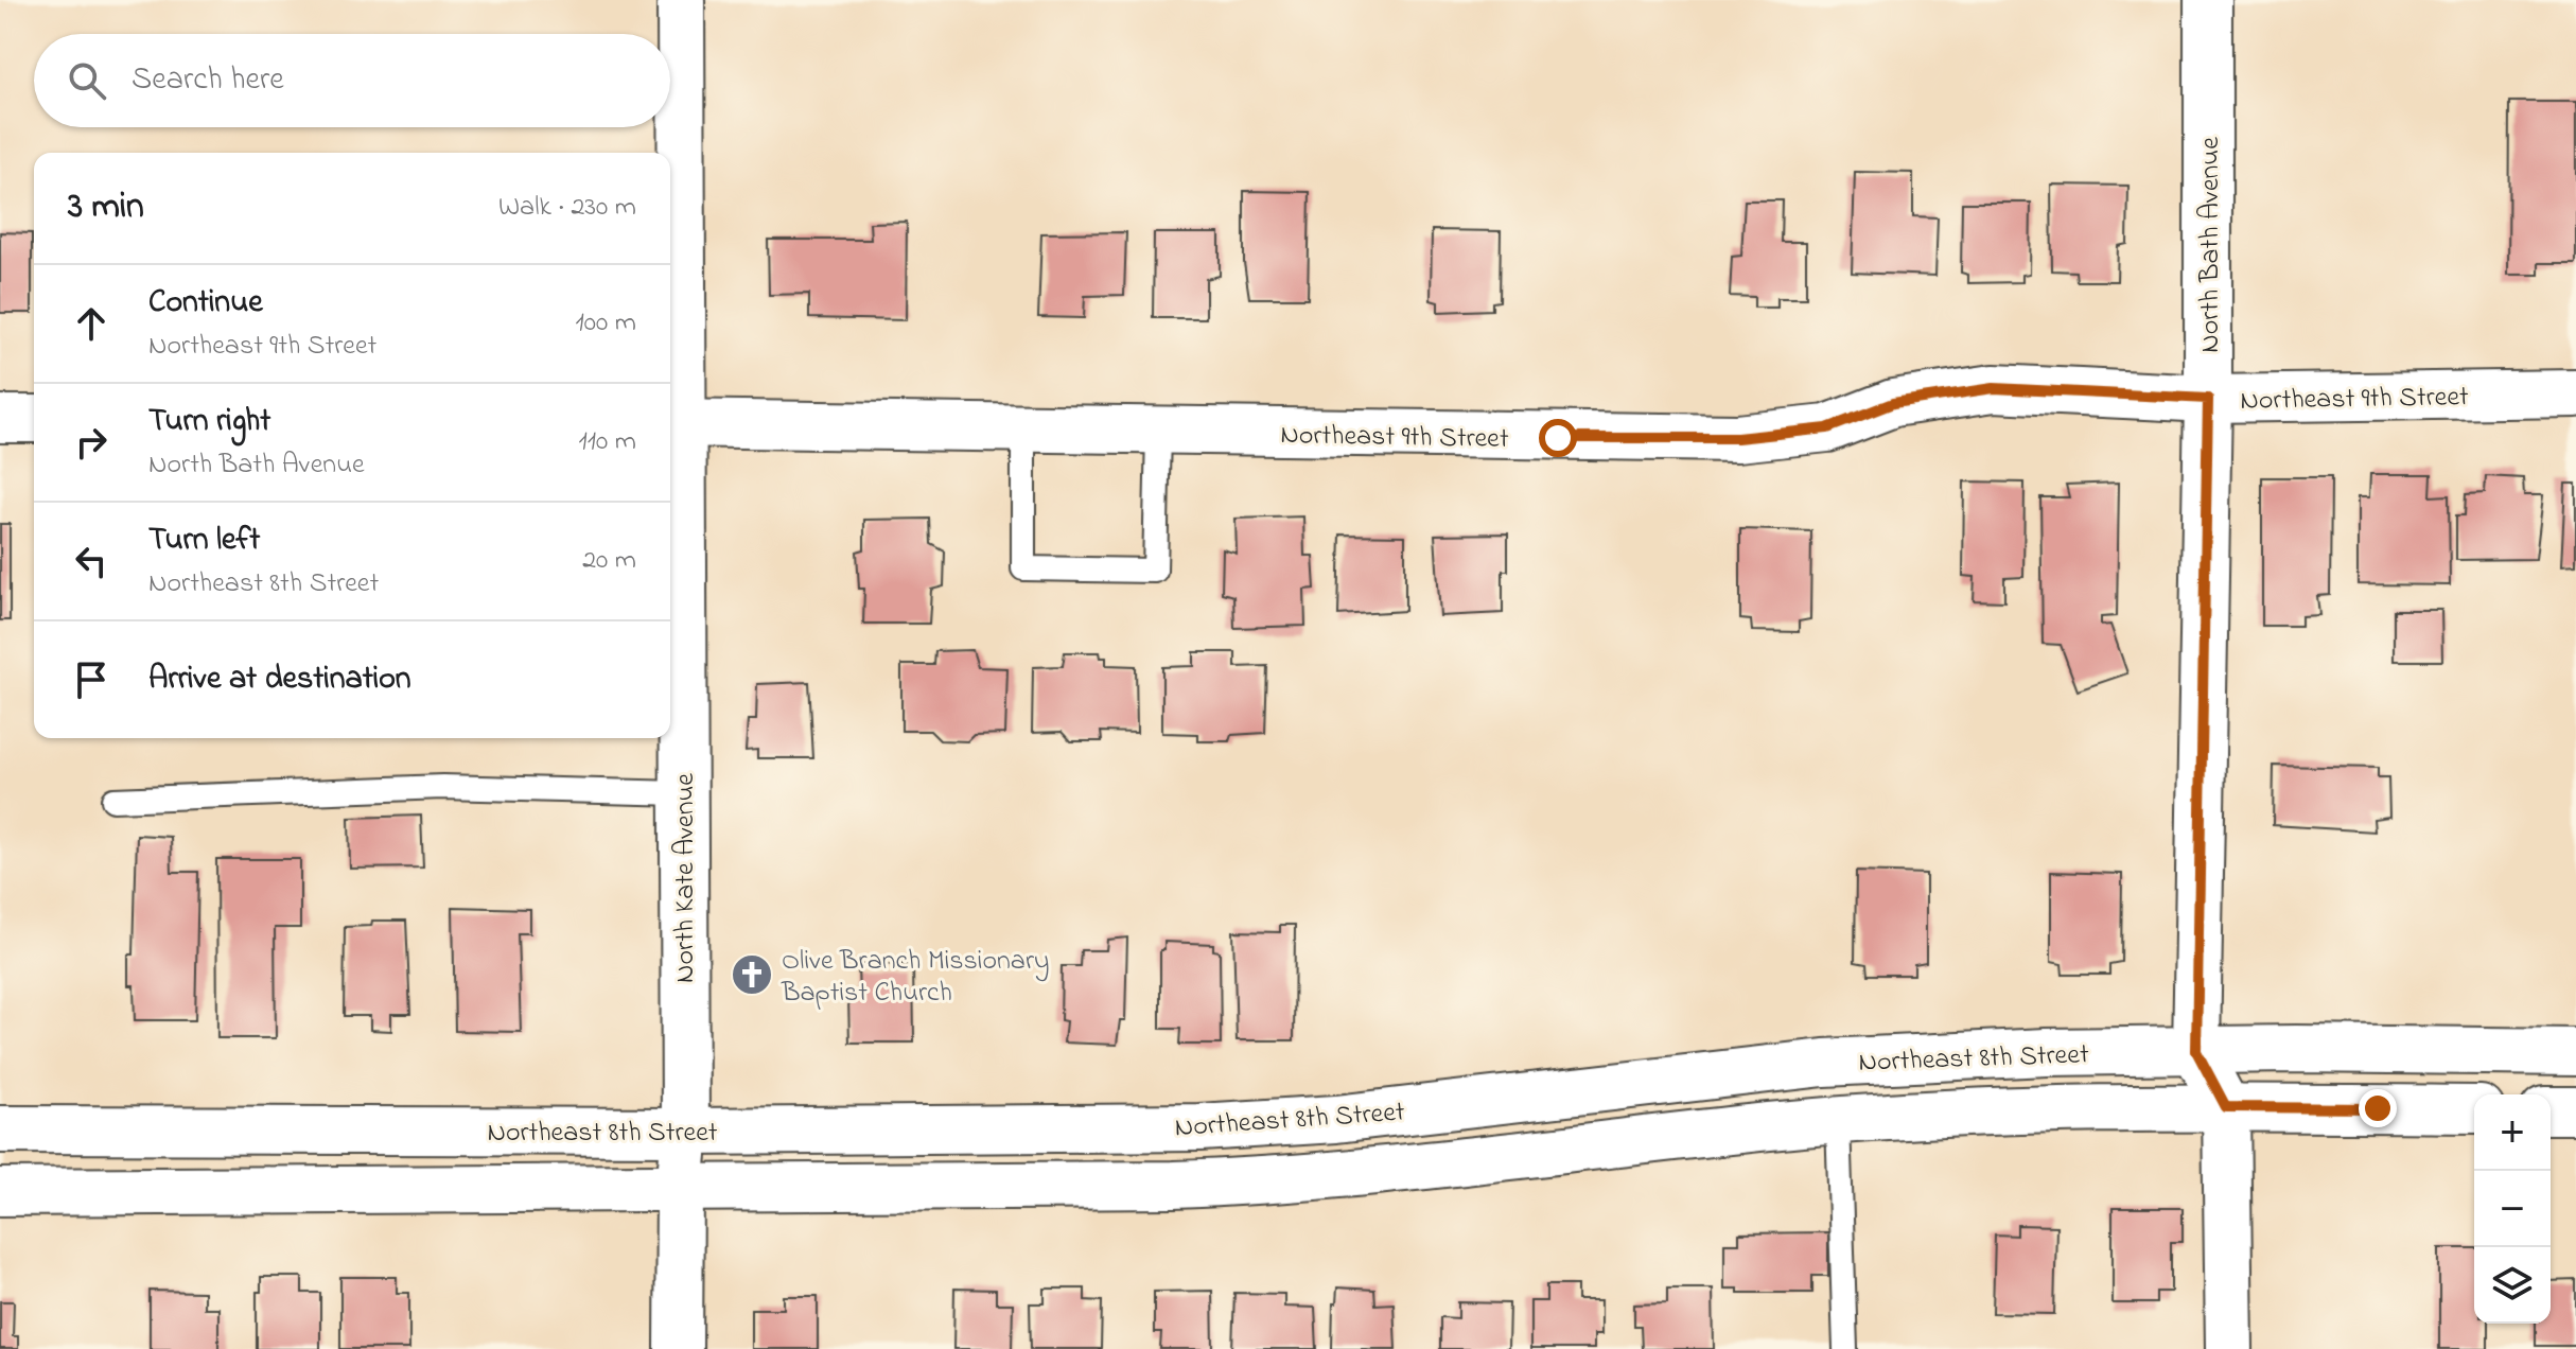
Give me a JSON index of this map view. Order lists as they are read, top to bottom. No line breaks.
{"streets":{"main road":["North Bath Avenue","Northeast 9th Street","North Kate Avenue","Northeast 8th Street"]},"crossings":[["North Bath Avenue","Northeast 9th Street"],["North Bath Avenue","Northeast 8th Street"],["Northeast 9th Street","North Kate Avenue"],["North Kate Avenue","Northeast 8th Street"]],"places":{"church":["Olive Branch Missionary Baptist Church"]},"page":{"search":"Search here","heading":["3 min","Walk · 230 m"],"list":[["Continue","Northeast 9th Street","100 m"],["Turn right","North Bath Avenue","110 m"],["Turn left","Northeast 8th Street","20 m"],"Arrive at destination"],"map_buttons":["+","−"]}}
